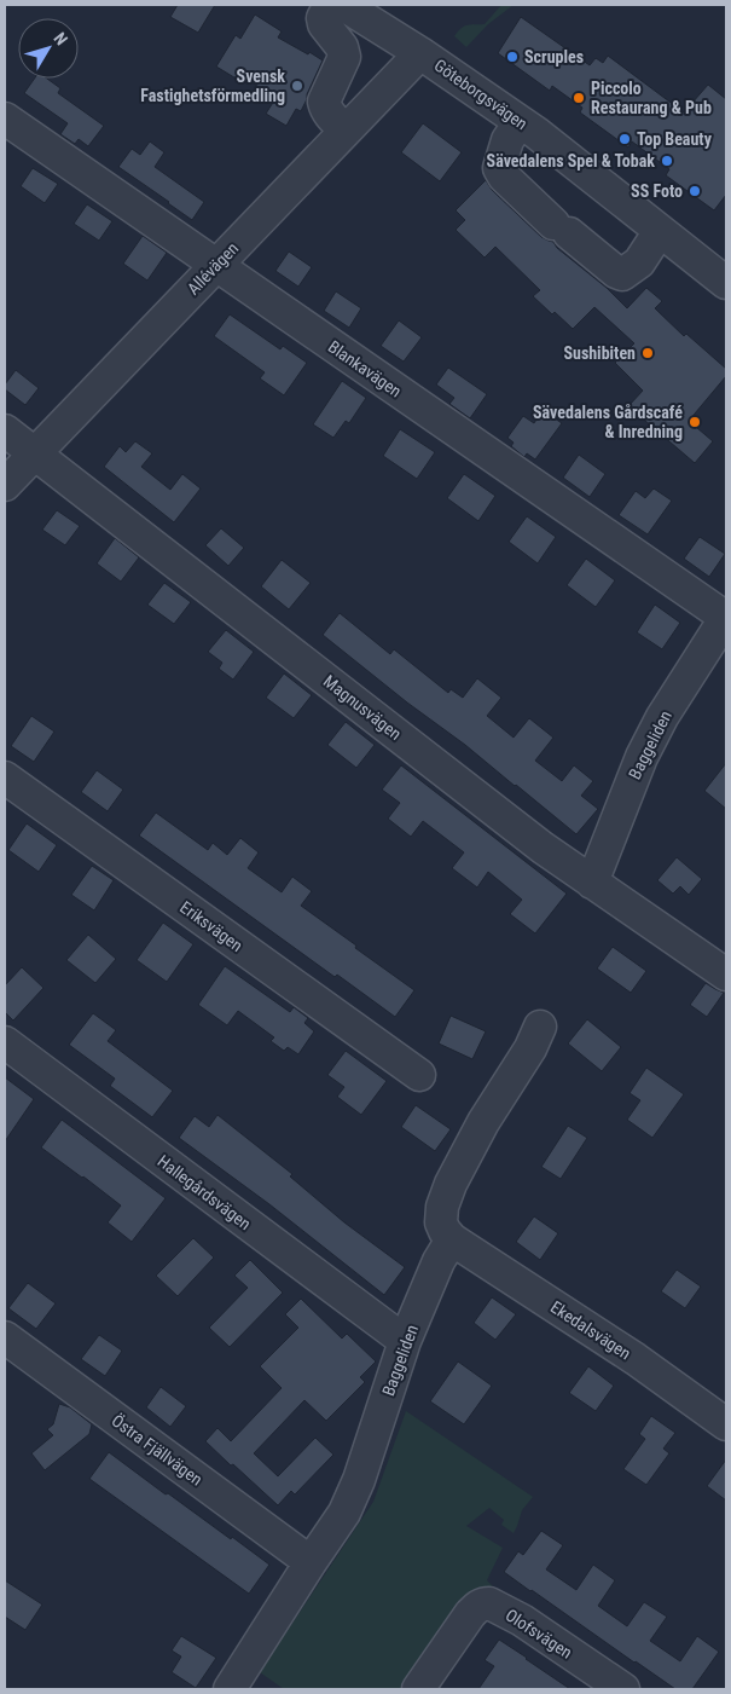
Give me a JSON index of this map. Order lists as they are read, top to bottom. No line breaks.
{"streets":{"street":["Göteborgsvägen","Allévägen","Blankavägen","Magnusvägen","Baggeliden","Eriksvägen","Hallegårdsvägen","Ekedalsvägen","Östra Fjällvägen","Olofsvägen"]},"crossings":[["Göteborgsvägen","Allévägen"],["Allévägen","Blankavägen"],["Allévägen","Magnusvägen"],["Blankavägen","Baggeliden"],["Magnusvägen","Baggeliden"],["Baggeliden","Hallegårdsvägen"],["Baggeliden","Ekedalsvägen"],["Baggeliden","Östra Fjällvägen"]],"places":["Scruples","Svensk Fastighetsförmedling","Piccolo Restaurang & Pub","Top Beauty","Sävedalens Spel & Tobak","SS Foto","Sushibiten","Sävedalens Gårdscafé & Inredning"],"north":"top right"}
